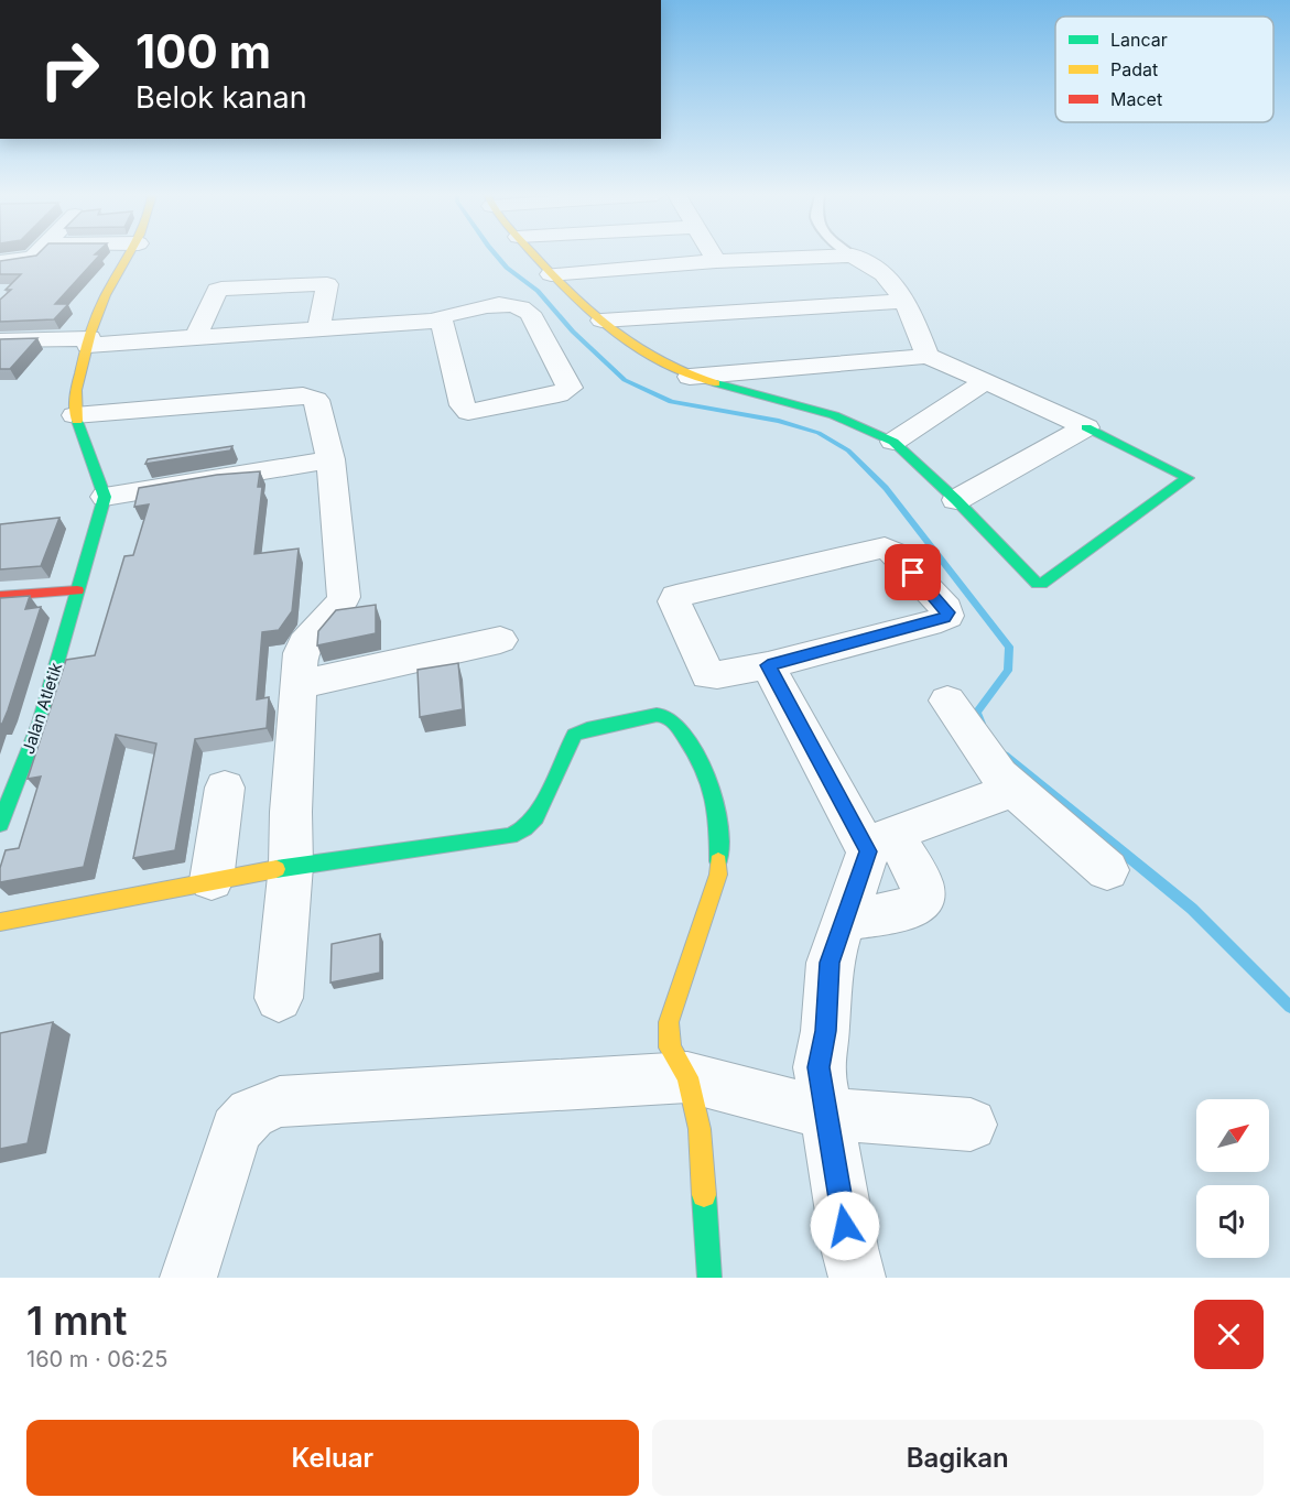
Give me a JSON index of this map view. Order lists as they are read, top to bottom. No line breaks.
{"streets":{"street":["Jalan Atletik"]},"legend":["Lancar","Padat","Macet"],"north":"top right","page":{"turn":["100 m","Belok kanan"],"heading":["1 mnt","160 m · 06:25"],"buttons":["Keluar","Bagikan"]}}
